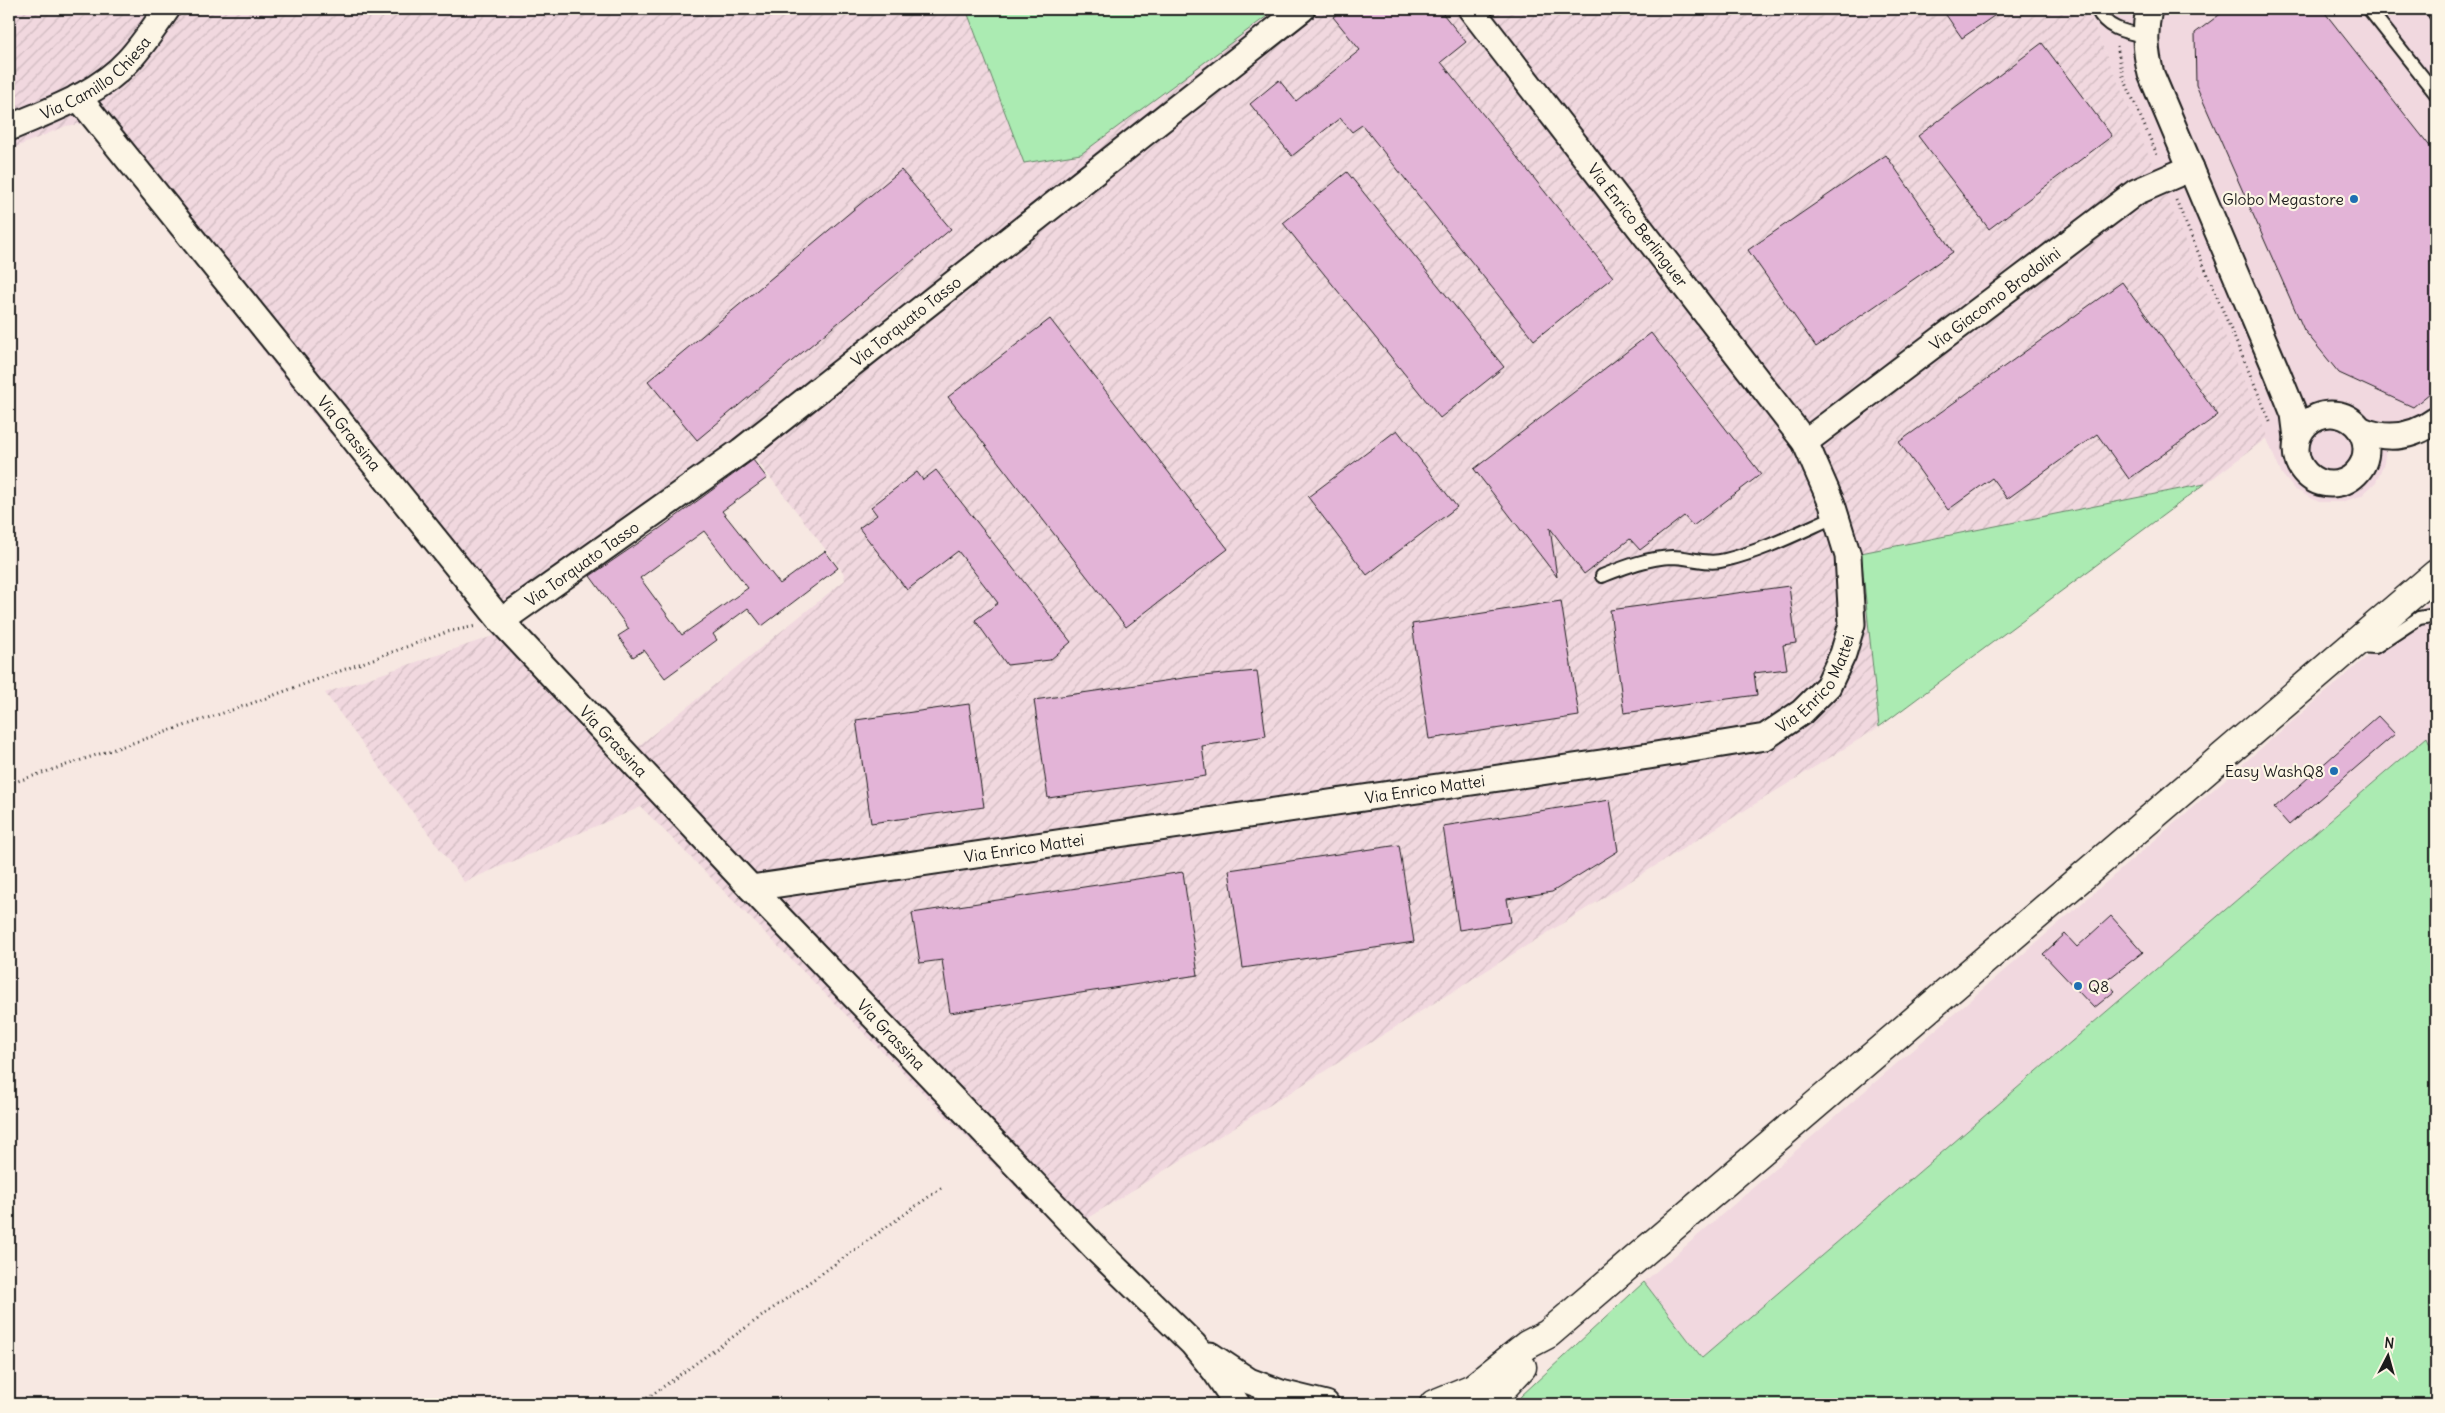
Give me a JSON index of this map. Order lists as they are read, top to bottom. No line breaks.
{"streets":{"street":["Via Camillo Chiesa","Via Enrico Berlinguer","Via Giacomo Brodolini","Via Torquato Tasso","Via Grassina","Via Enrico Mattei"]},"crossings":[["Via Camillo Chiesa","Via Grassina"],["Via Enrico Berlinguer","Via Giacomo Brodolini"],["Via Enrico Berlinguer","Via Enrico Mattei"],["Via Giacomo Brodolini","Via Enrico Mattei"],["Via Torquato Tasso","Via Grassina"],["Via Grassina","Via Enrico Mattei"]],"places":["Globo Megastore","Easy WashQ8","Q8"],"north":"top"}
